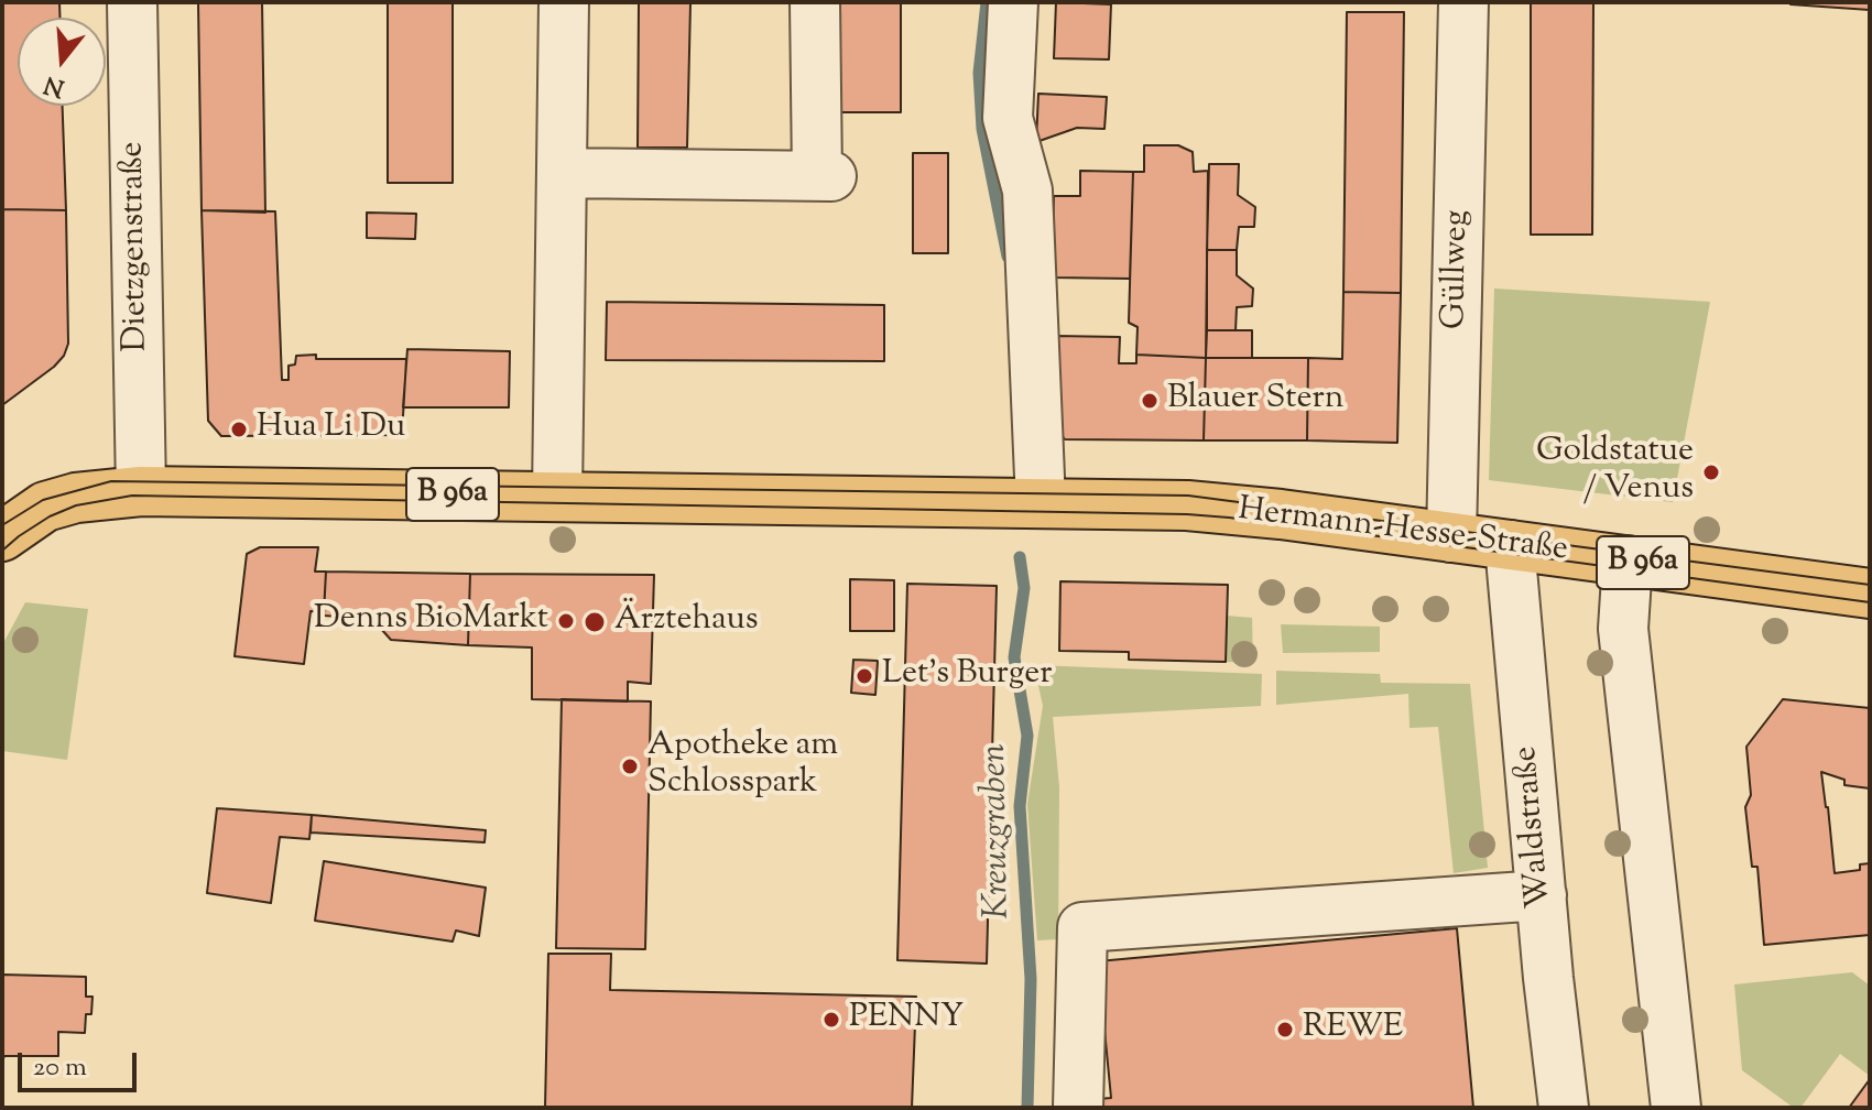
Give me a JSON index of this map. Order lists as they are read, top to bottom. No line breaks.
{"streets":{"main road":["B 96a","Hermann-Hesse-Straße"],"street":["Dietzgenstraße","Güllweg","Waldstraße"]},"crossings":[["Dietzgenstraße","B 96a"],["Dietzgenstraße","Hermann-Hesse-Straße"],["Güllweg","Hermann-Hesse-Straße"],["B 96a","Hermann-Hesse-Straße"],["Hermann-Hesse-Straße","Waldstraße"]],"water":["Kreuzgraben"],"places":["Blauer Stern","Hua Li Du","Goldstatue / Venus","Denns BioMarkt","Ärztehaus","Let's Burger","Apotheke am Schlosspark","PENNY","REWE"],"scale_bar":"20 m","north":"bottom"}
